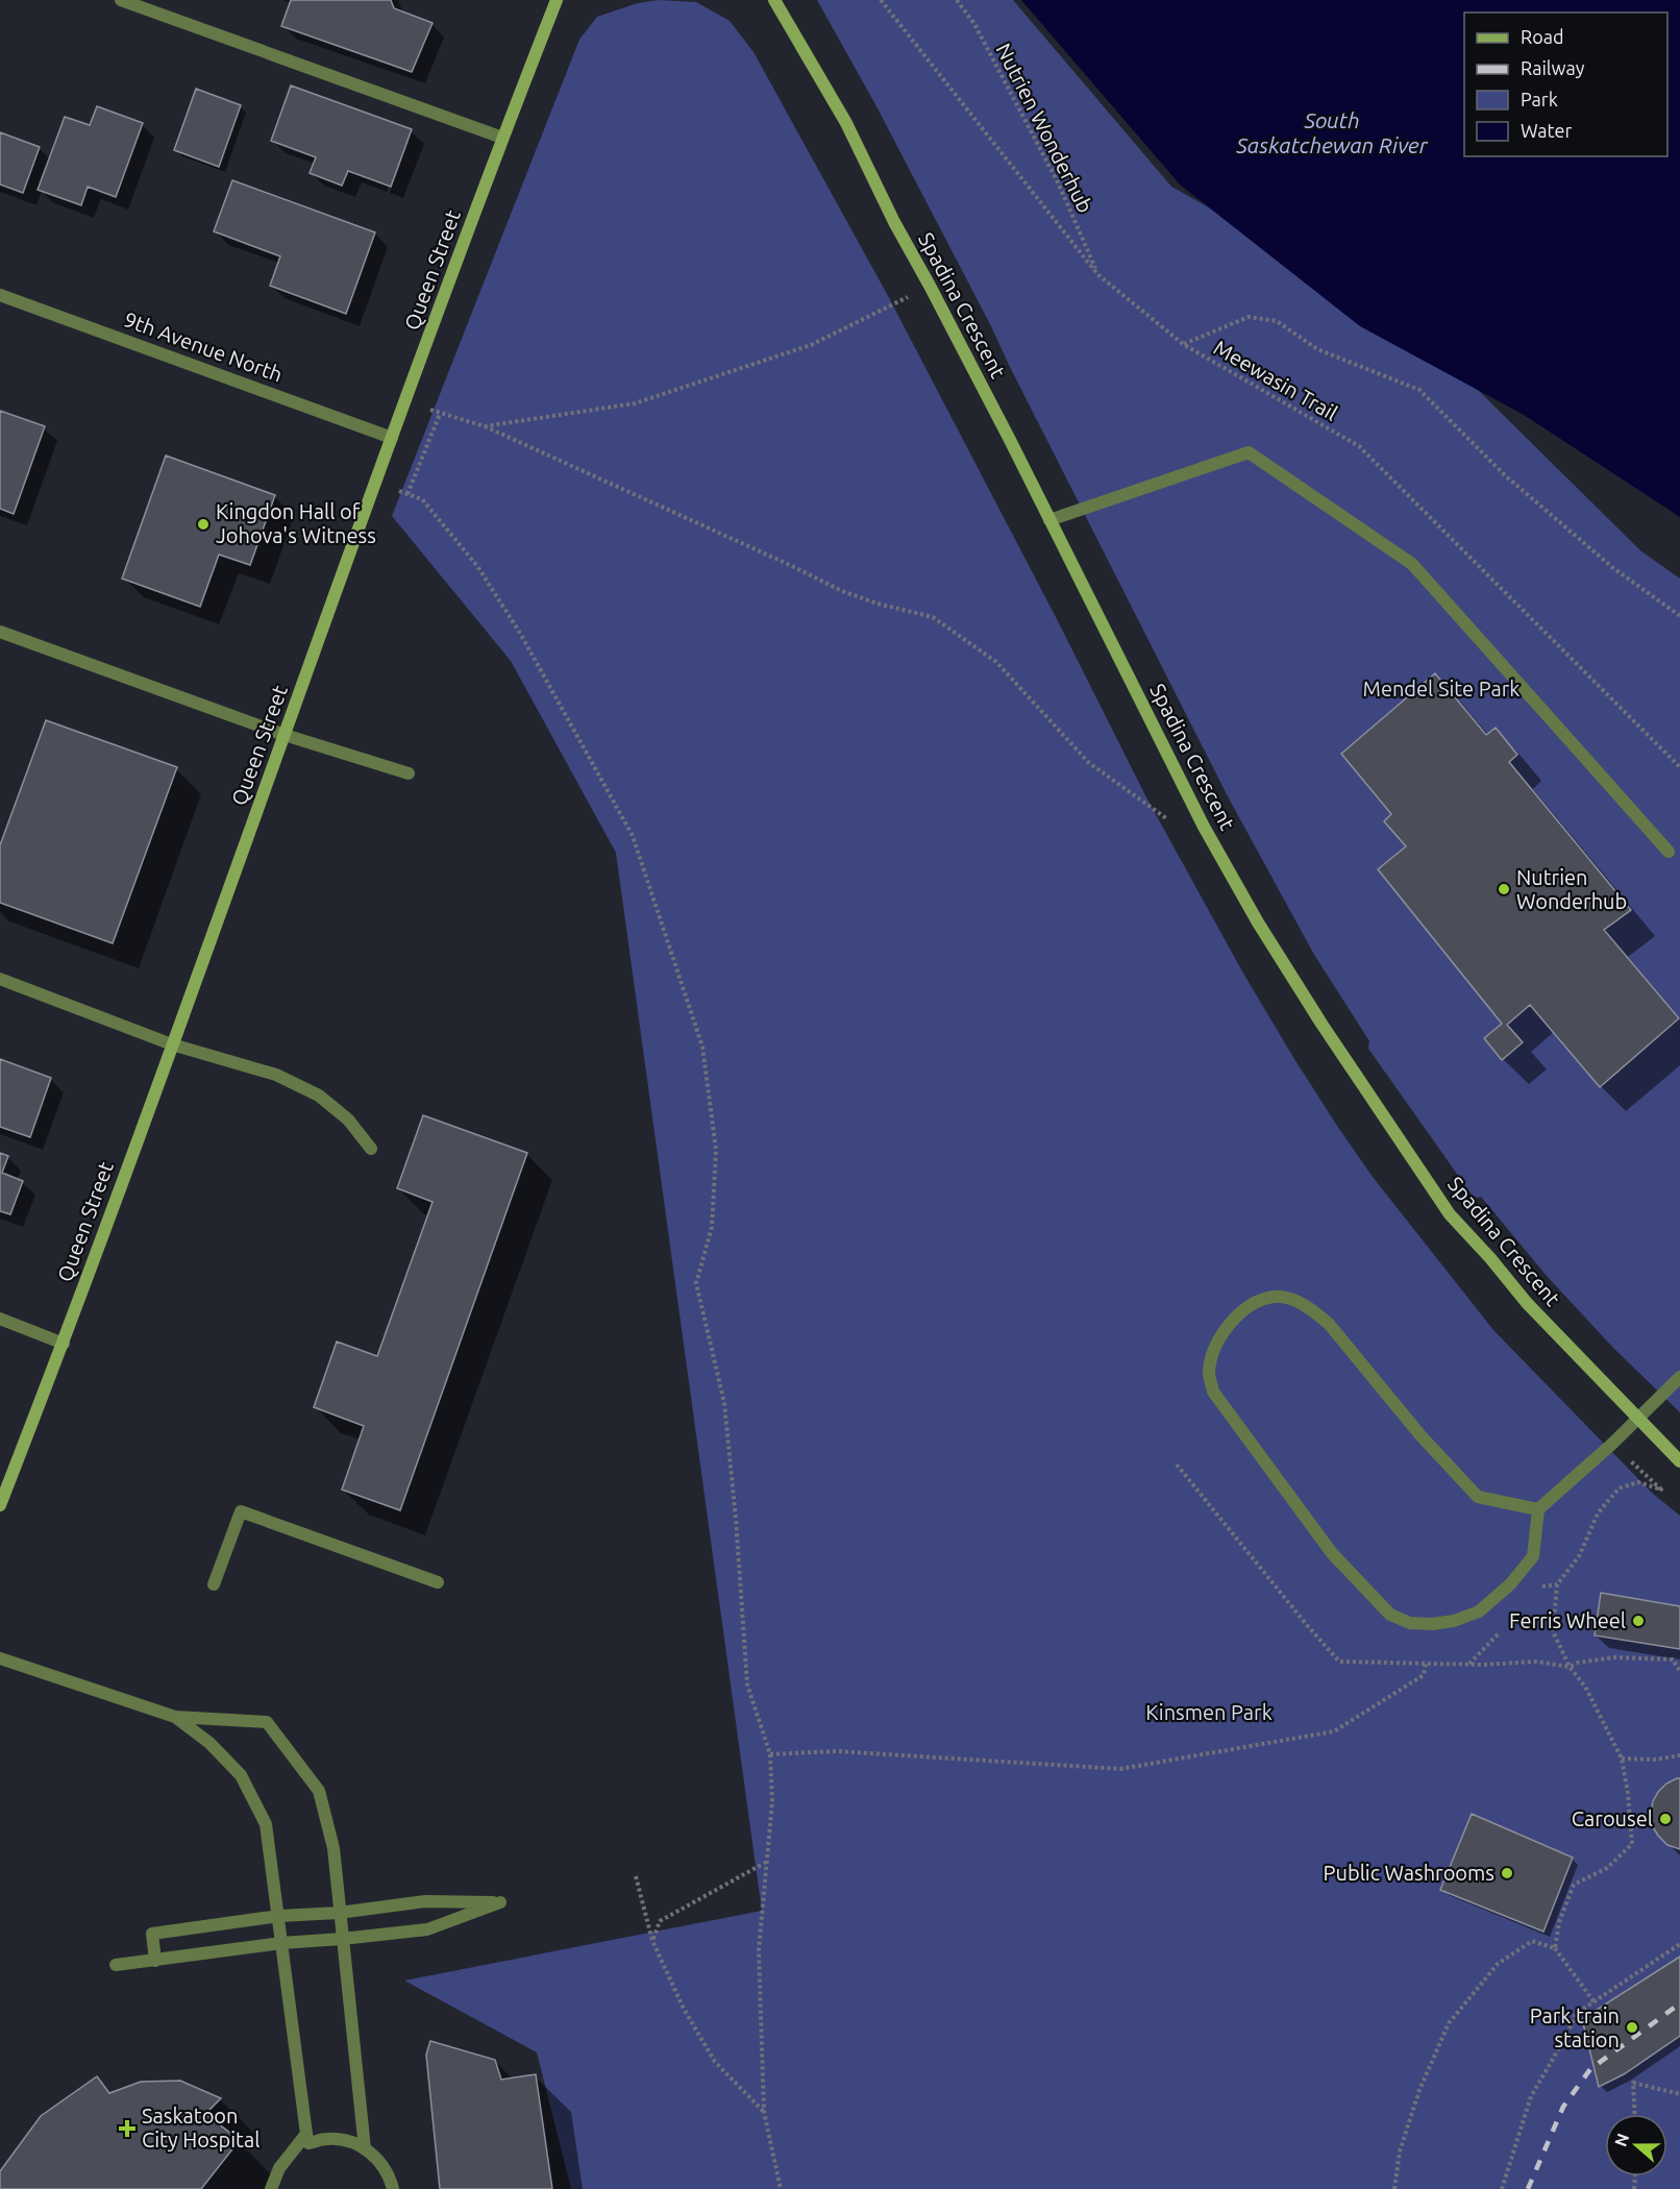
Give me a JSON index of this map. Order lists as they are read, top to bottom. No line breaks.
{"streets":{"street":["Queen Street","Spadina Crescent","9th Avenue North"],"path":["Nutrien Wonderhub","Meewasin Trail"]},"crossings":[["Nutrien Wonderhub","Meewasin Trail"],["Queen Street","9th Avenue North"]],"water":["South Saskatchewan River"],"parks":["Mendel Site Park","Kinsmen Park"],"places":{"other":["Kingdon Hall of Johova's Witness","Nutrien Wonderhub","Ferris Wheel","Carousel","Public Washrooms","Park train station"],"health":["Saskatoon City Hospital"]},"legend":["Road","Railway","Park","Water"],"north":"left"}
